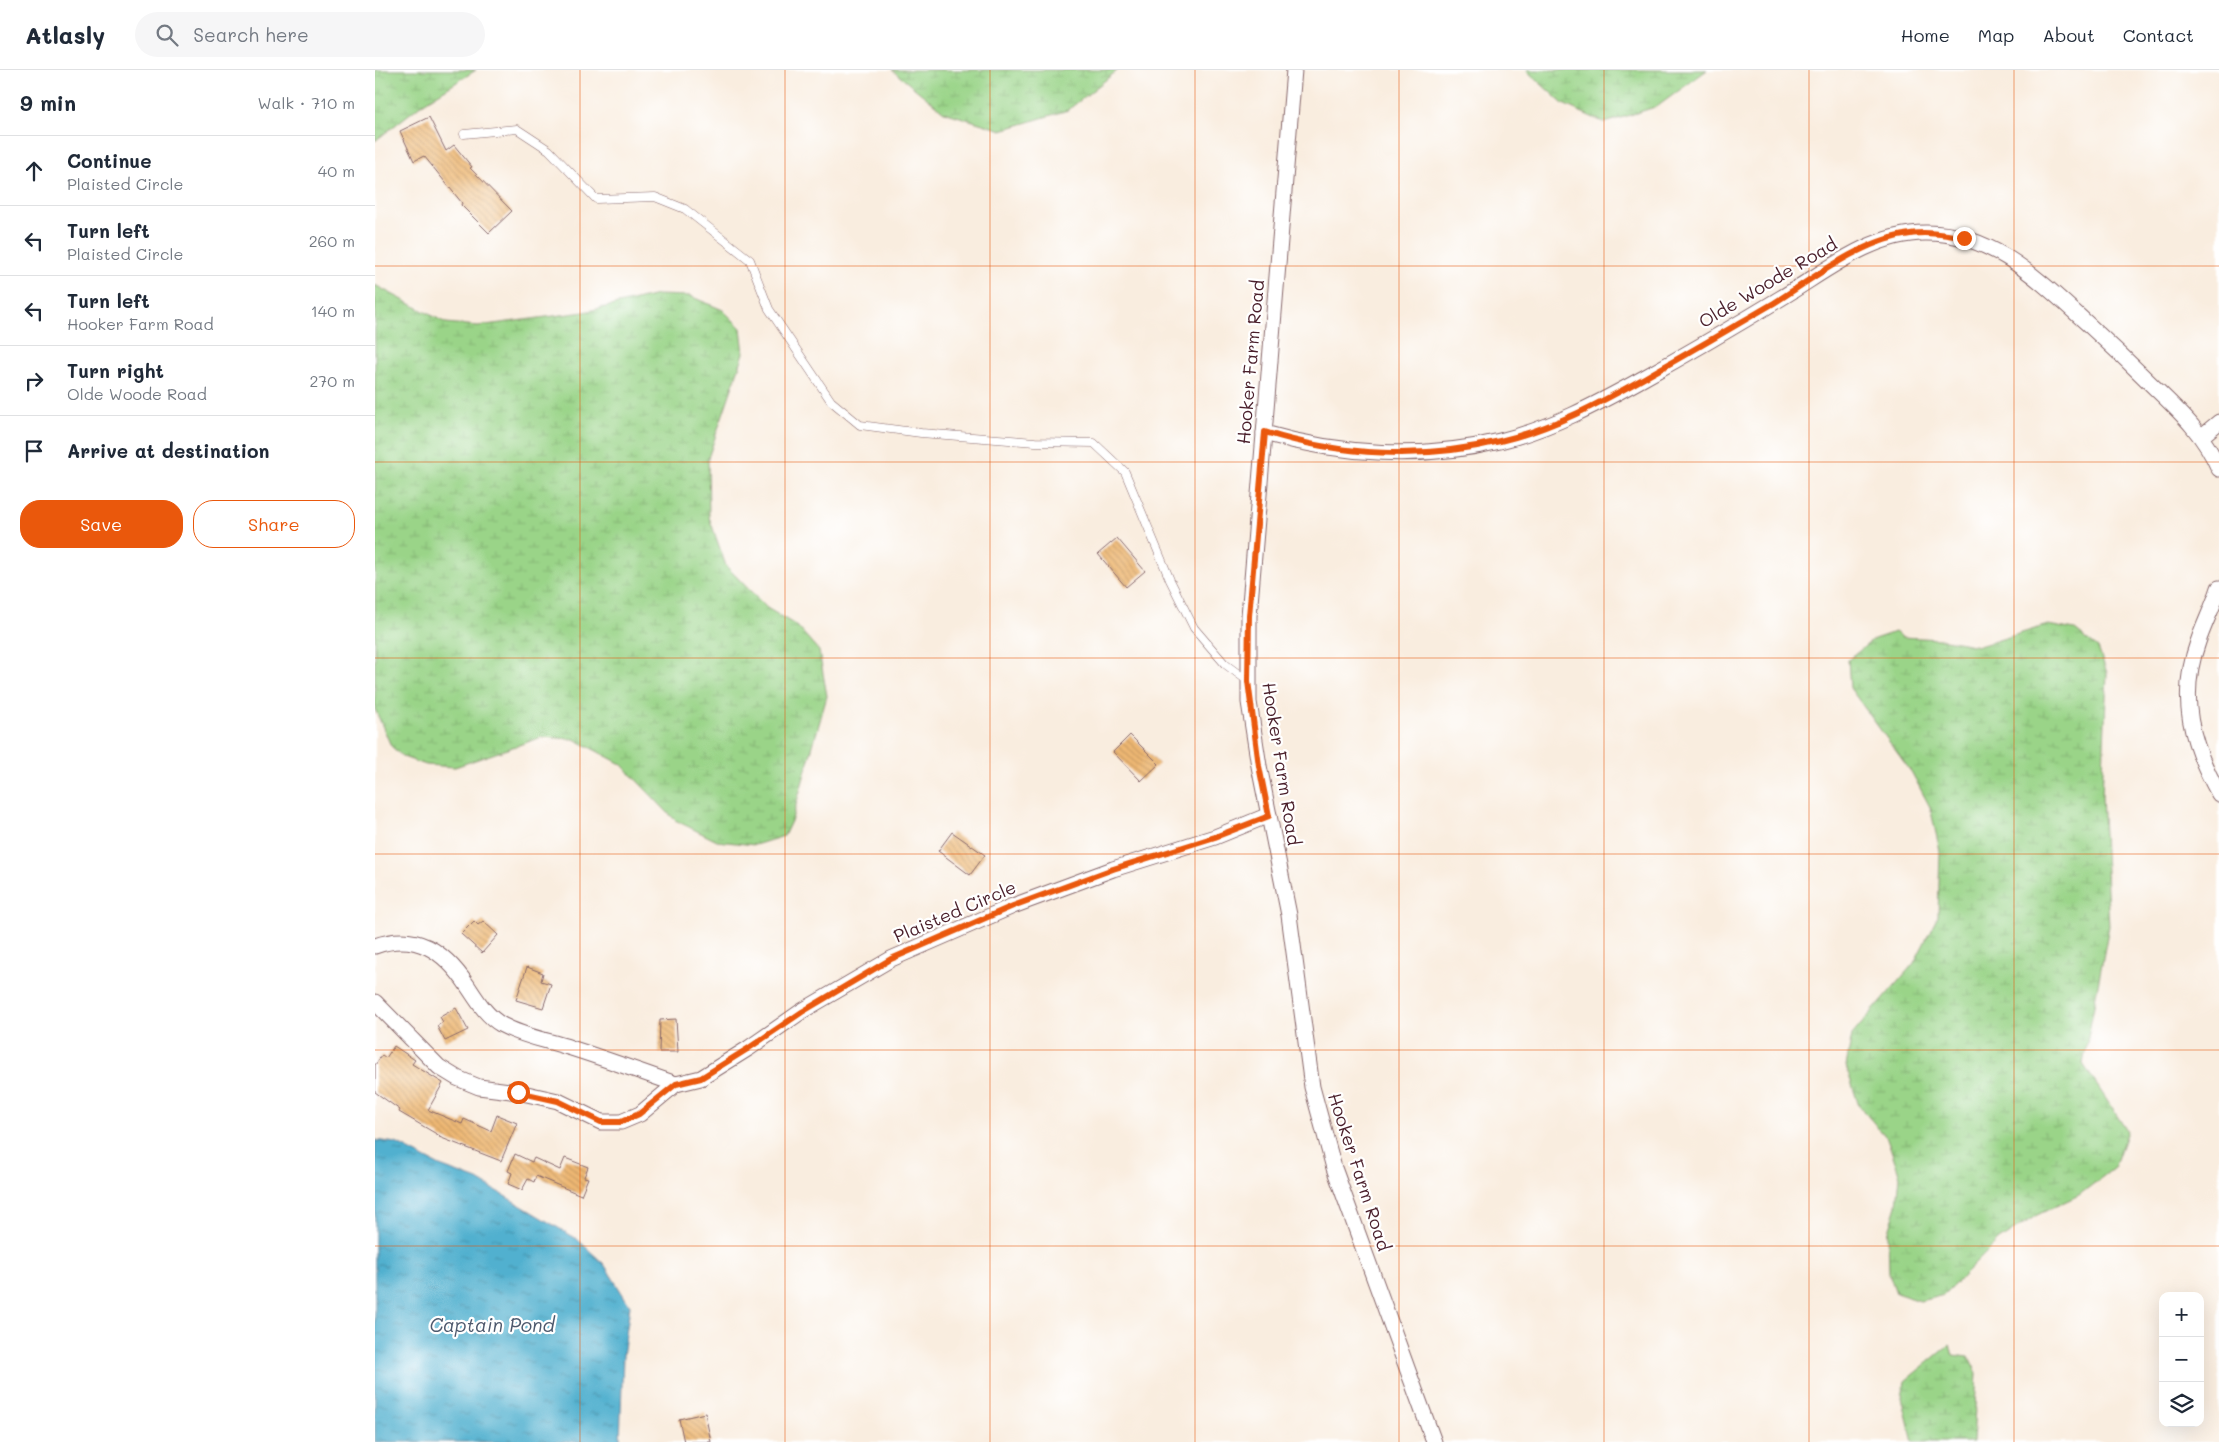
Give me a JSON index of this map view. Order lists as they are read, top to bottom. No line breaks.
{"streets":{"street":["Olde Woode Road","Hooker Farm Road","Plaisted Circle"]},"crossings":[["Olde Woode Road","Hooker Farm Road"],["Hooker Farm Road","Plaisted Circle"]],"water":["Captain Pond"],"page":{"header":"Atlasly","search":"Search here","nav":["Home","Map","About","Contact"],"heading":["9 min","Walk · 710 m"],"list":[["Continue","Plaisted Circle","40 m"],["Turn left","Plaisted Circle","260 m"],["Turn left","Hooker Farm Road","140 m"],["Turn right","Olde Woode Road","270 m"],"Arrive at destination"],"buttons":["Save","Share"],"map_buttons":["+","−"]}}
